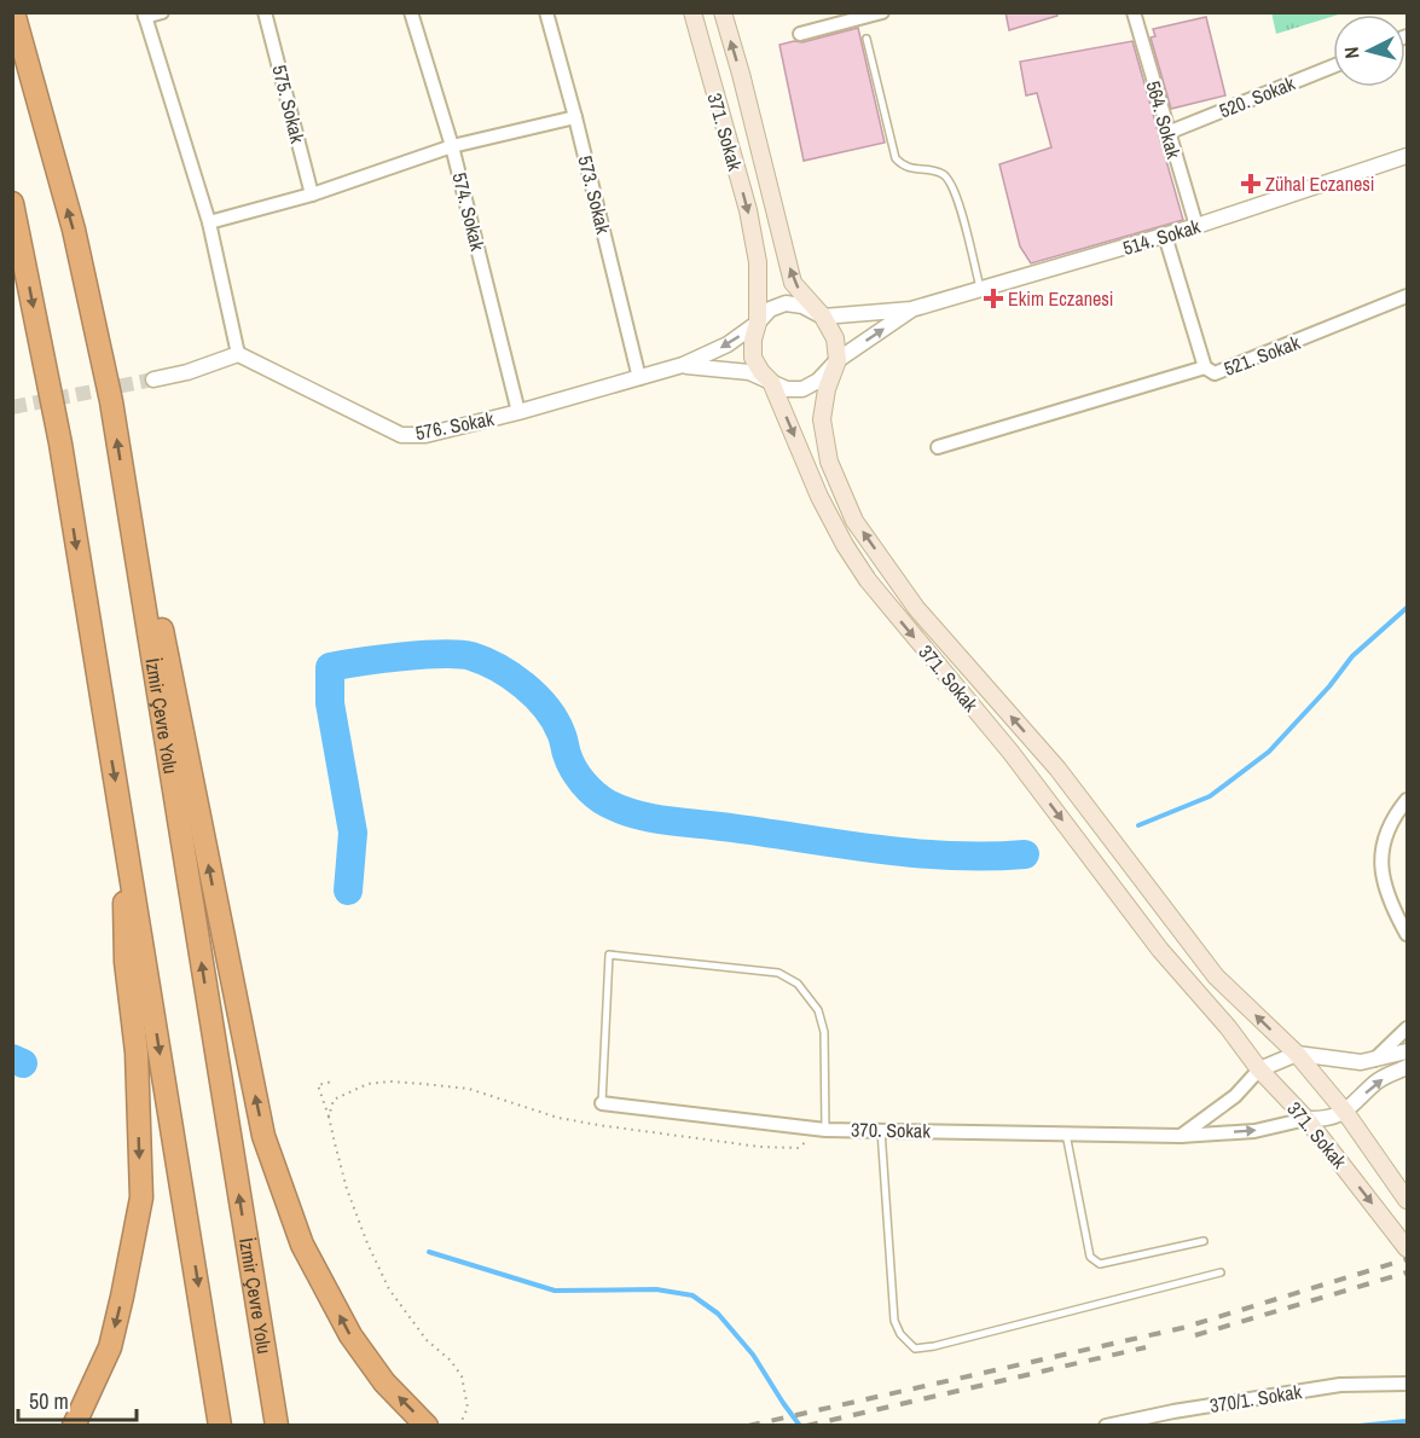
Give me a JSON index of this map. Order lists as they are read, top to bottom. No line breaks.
{"streets":{"highway":["İzmir Çevre Yolu"],"main road":["371. Sokak"],"street":["520. Sokak","575. Sokak","564. Sokak","573. Sokak","574. Sokak","514. Sokak","521. Sokak","576. Sokak","370. Sokak","370/1. Sokak"]},"crossings":[["520. Sokak","564. Sokak"],["564. Sokak","514. Sokak"],["371. Sokak","576. Sokak"],["371. Sokak","370. Sokak"],["573. Sokak","576. Sokak"],["574. Sokak","576. Sokak"],["514. Sokak","521. Sokak"]],"places":{"health":["Zühal Eczanesi","Ekim Eczanesi"]},"scale_bar":"50 m","north":"left"}
